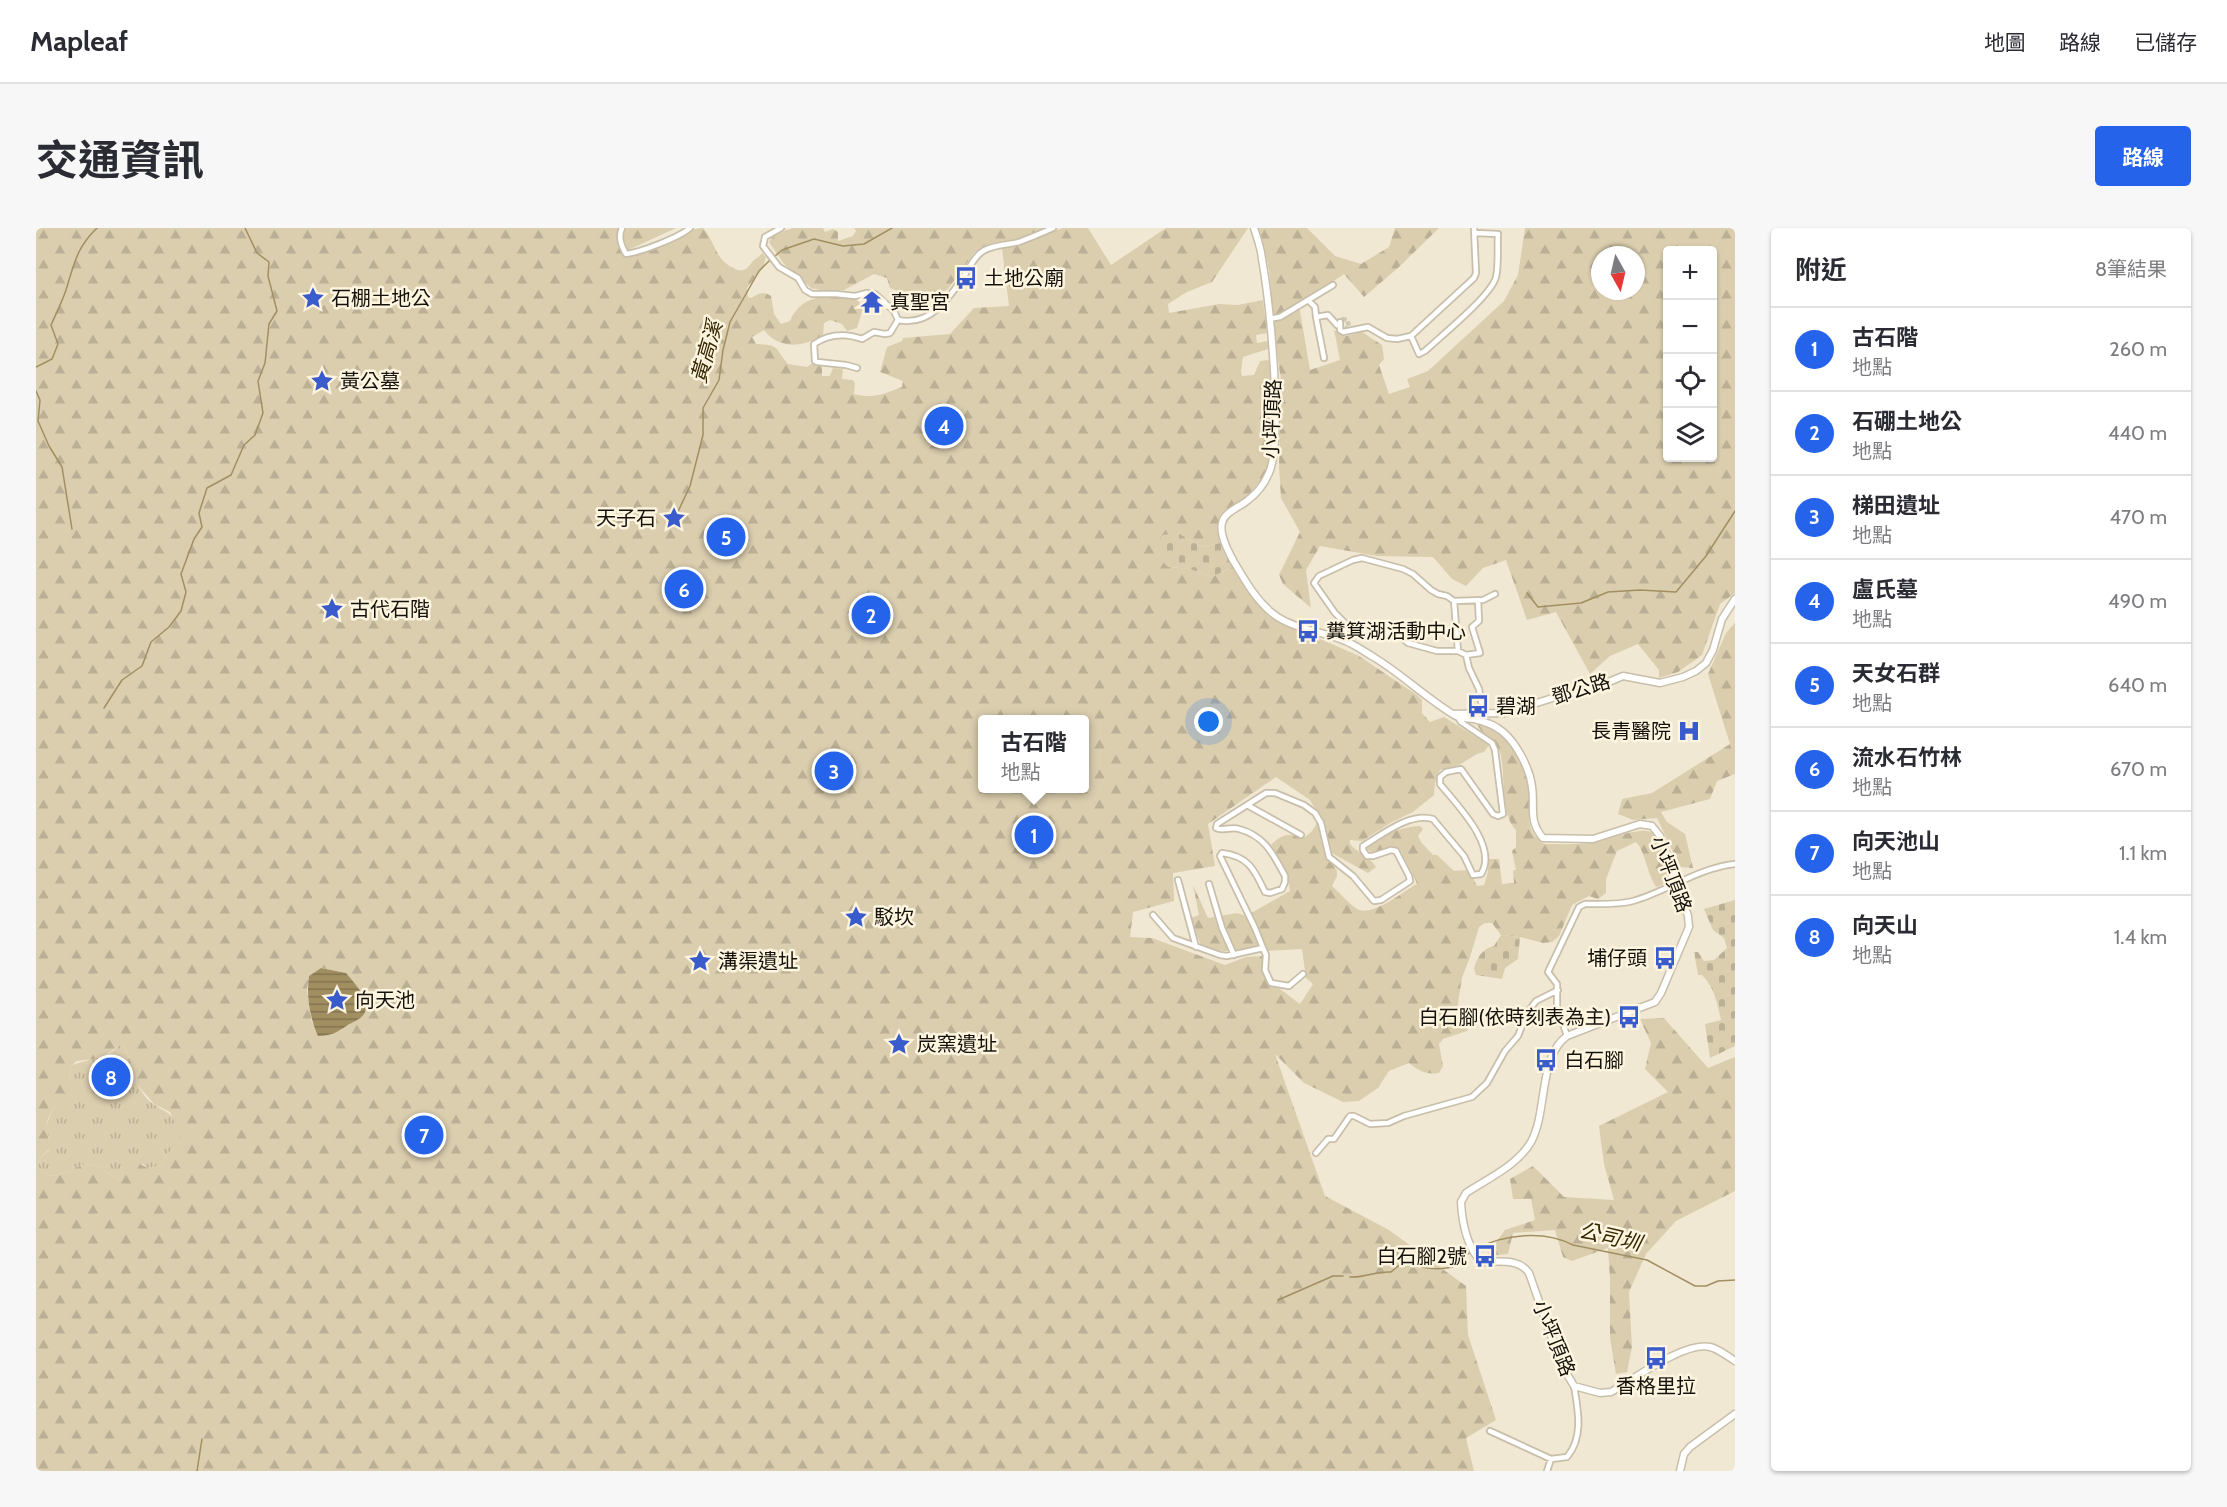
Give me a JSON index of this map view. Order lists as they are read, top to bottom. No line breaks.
{"streets":{"street":["小坪頂路","鄧公路"]},"crossings":[["小坪頂路","鄧公路"]],"water":["黃高溪","公司圳"],"places":{"bus stop":["土地公廟","糞箕湖活動中心","碧湖","埔仔頭","白石腳(依時刻表為主)","白石腳","白石腳2號","香格里拉"],"place":["石棚土地公","黃公墓","天子石","古代石階","駁坎","溝渠遺址","向天池","炭窯遺址"],"temple":["真聖宮"],"hospital":["長青醫院"]},"north":"bottom","page":{"header":"Mapleaf","nav":["地圖","路線","已儲存"],"title":"交通資訊","buttons":"路線","heading":["附近","8筆結果"],"map_buttons":["+","−"],"list":[{"mark":"1","name":"古石階","note":"地點","value":"260 m"},{"mark":"2","name":"石硼土地公","note":"地點","value":"440 m"},{"mark":"3","name":"梯田遺址","note":"地點","value":"470 m"},{"mark":"4","name":"盧氏墓","note":"地點","value":"490 m"},{"mark":"5","name":"天女石群","note":"地點","value":"640 m"},{"mark":"6","name":"流水石竹林","note":"地點","value":"670 m"},{"mark":"7","name":"向天池山","note":"地點","value":"1.1 km"},{"mark":"8","name":"向天山","note":"地點","value":"1.4 km"}],"pins":["4","5","6","2","3","1","8","7"],"popup":["古石階","地點"]}}
